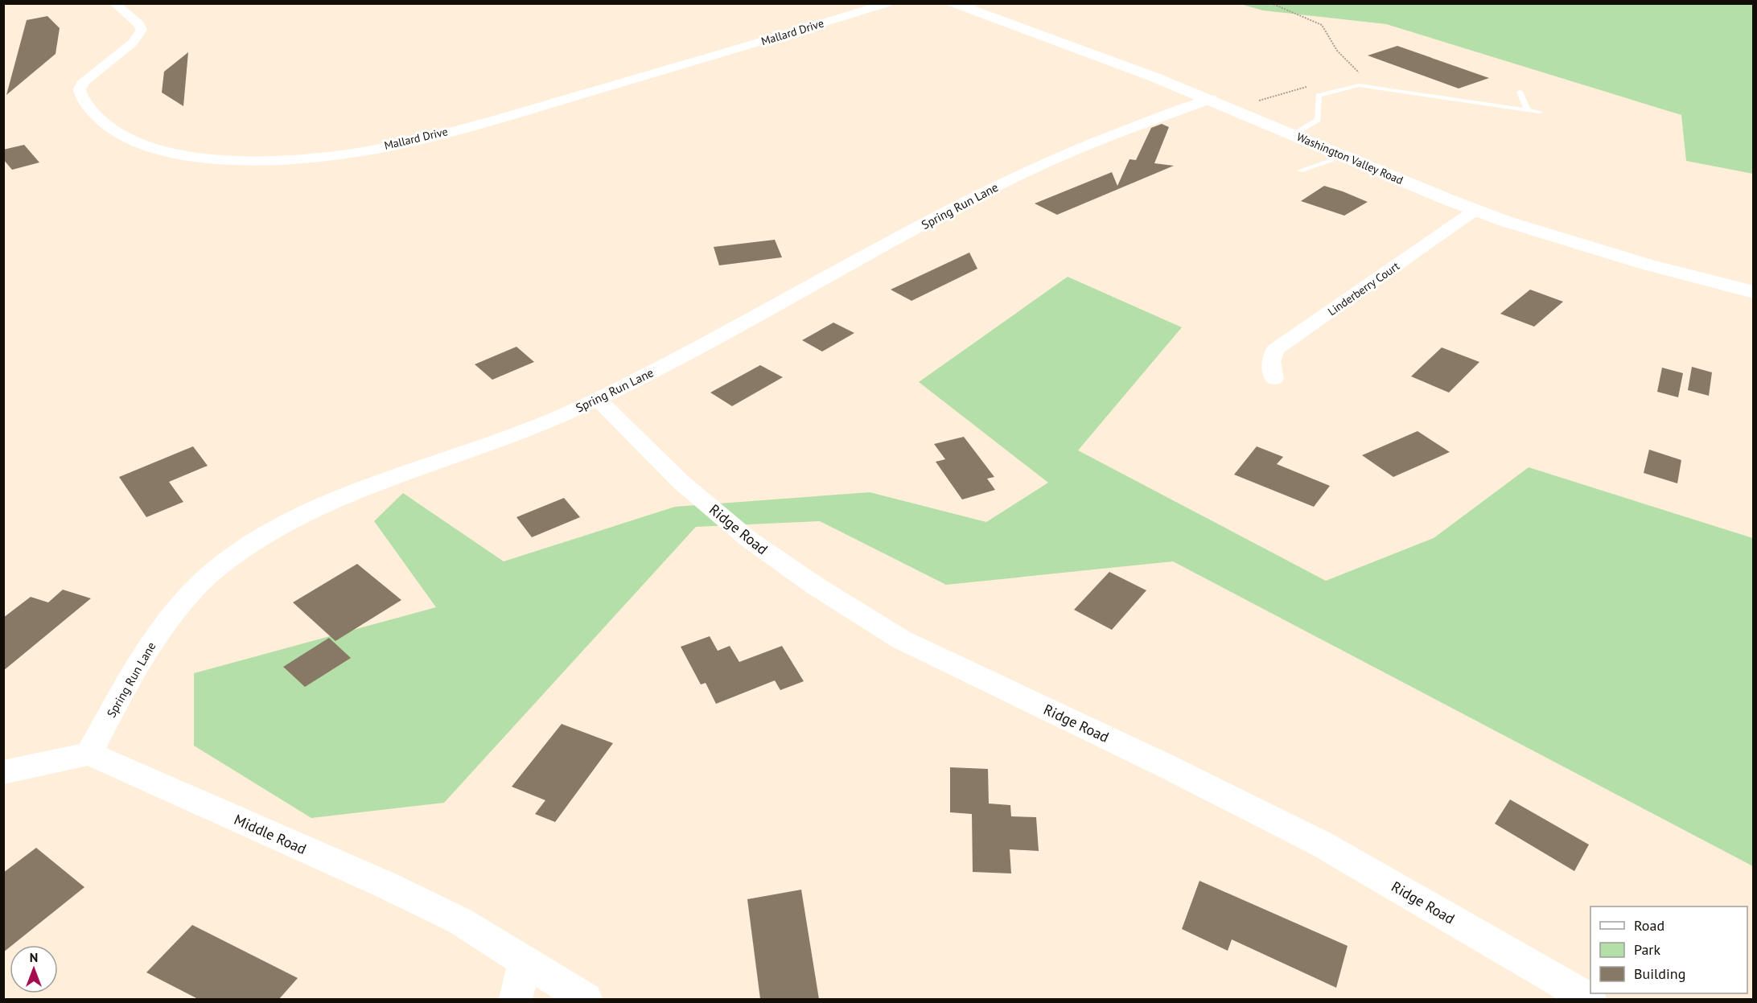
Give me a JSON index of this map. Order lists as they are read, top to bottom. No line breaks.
{"streets":{"street":["Mallard Drive","Washington Valley Road","Spring Run Lane","Linderberry Court","Ridge Road","Middle Road"]},"crossings":[["Washington Valley Road","Spring Run Lane"],["Washington Valley Road","Linderberry Court"],["Spring Run Lane","Ridge Road"],["Spring Run Lane","Middle Road"]],"legend":["Road","Park","Building"],"north":"top"}
